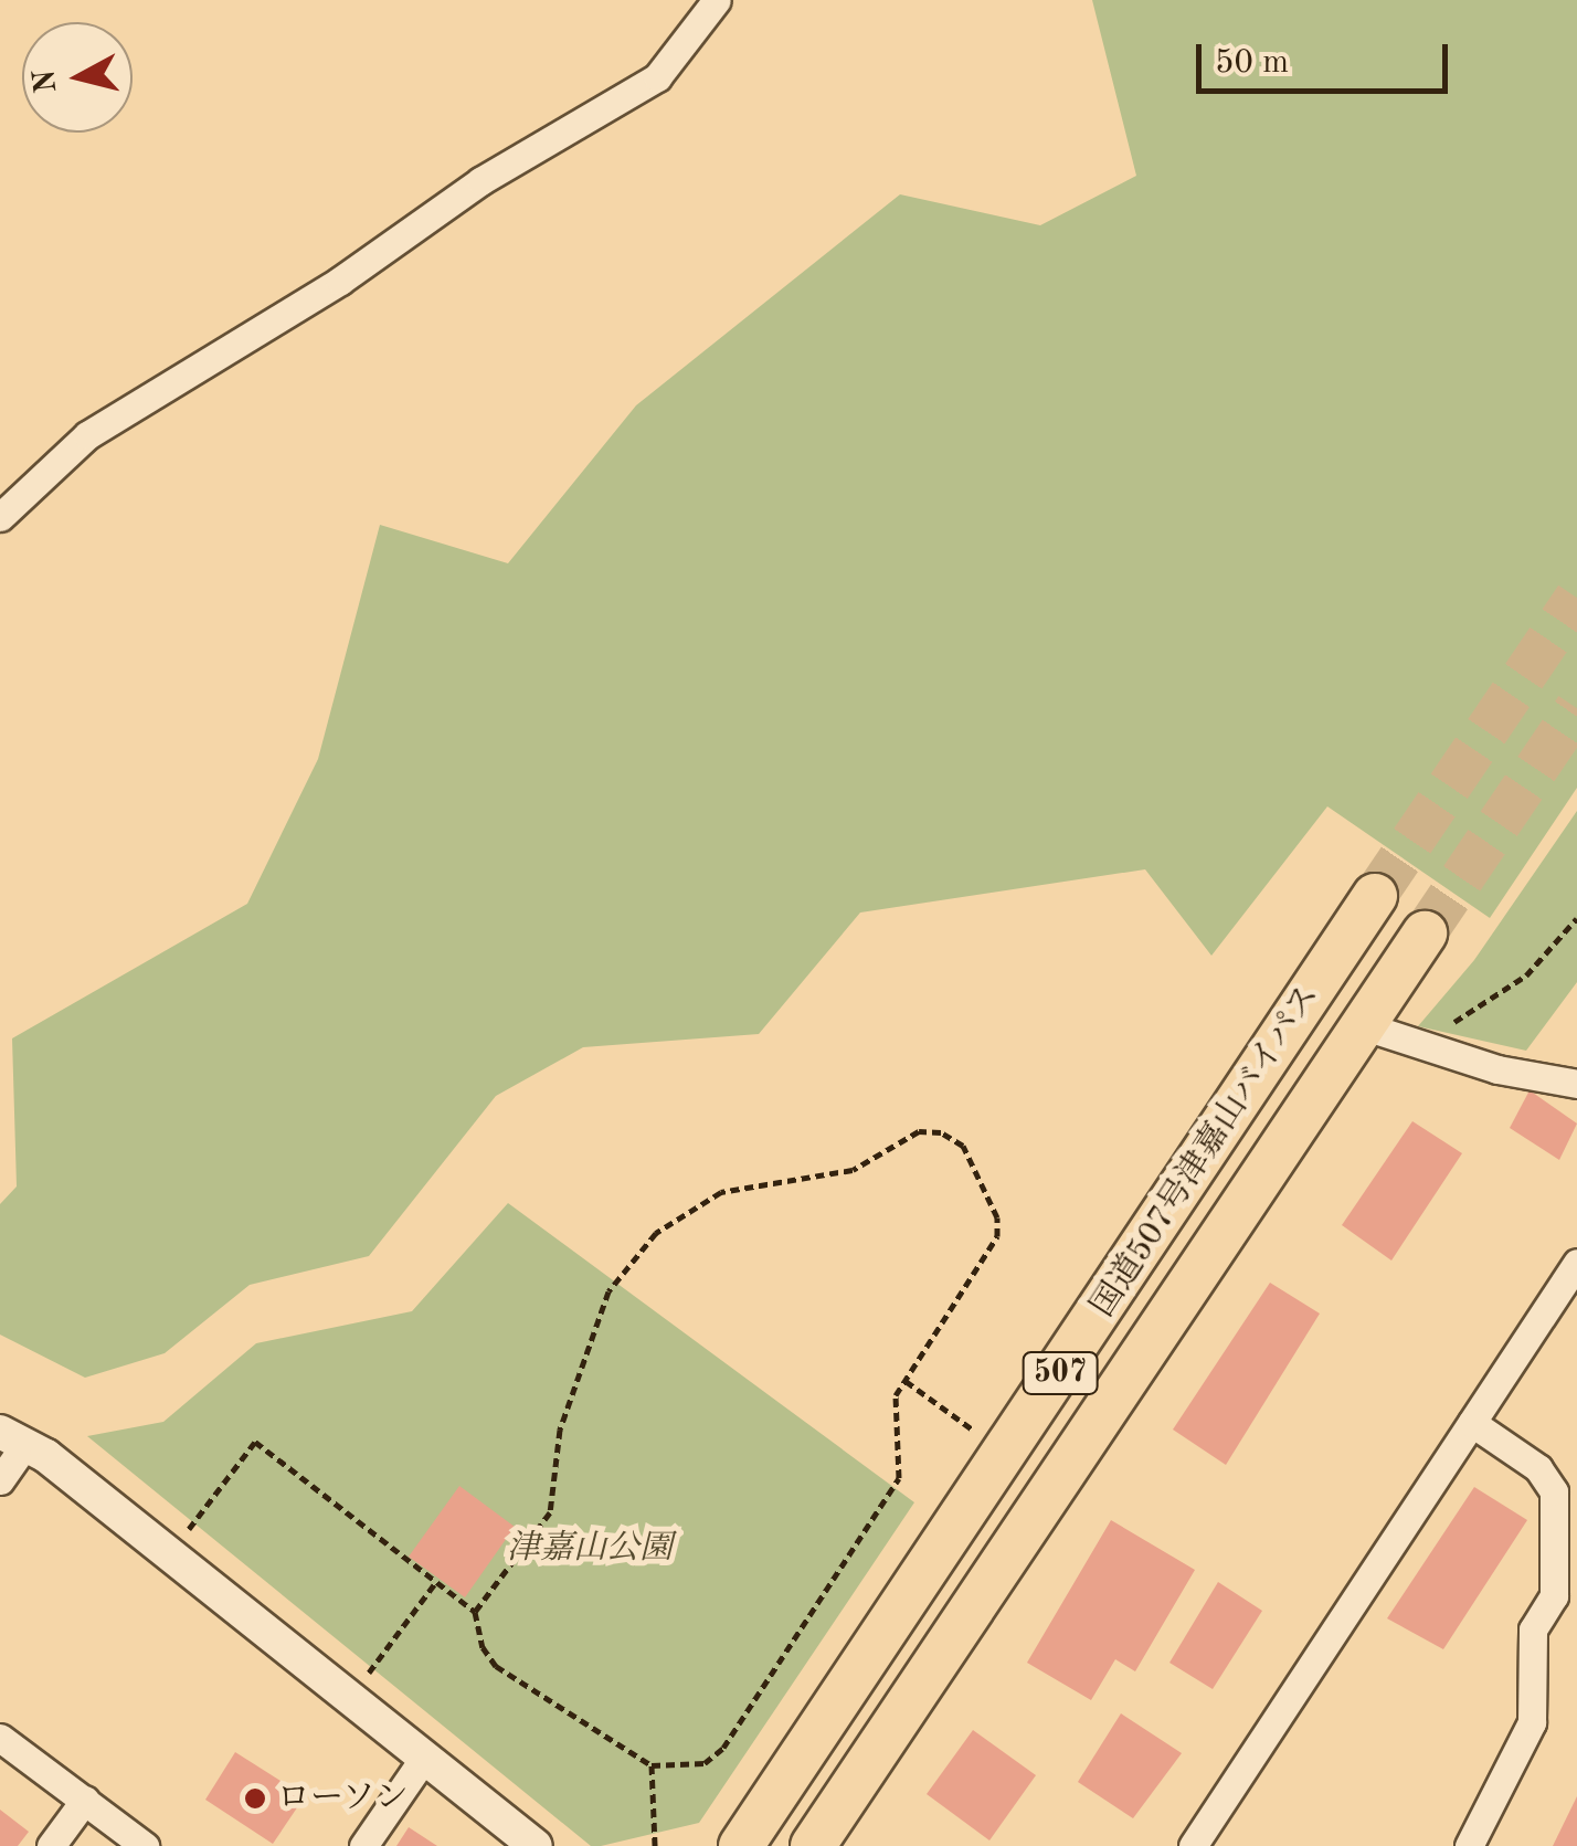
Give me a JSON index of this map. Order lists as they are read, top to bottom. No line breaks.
{"streets":{"highway":["国道507号津嘉山バイパス","507"]},"parks":["津嘉山公園"],"places":["ローソン"],"scale_bar":"50 m","north":"left"}
